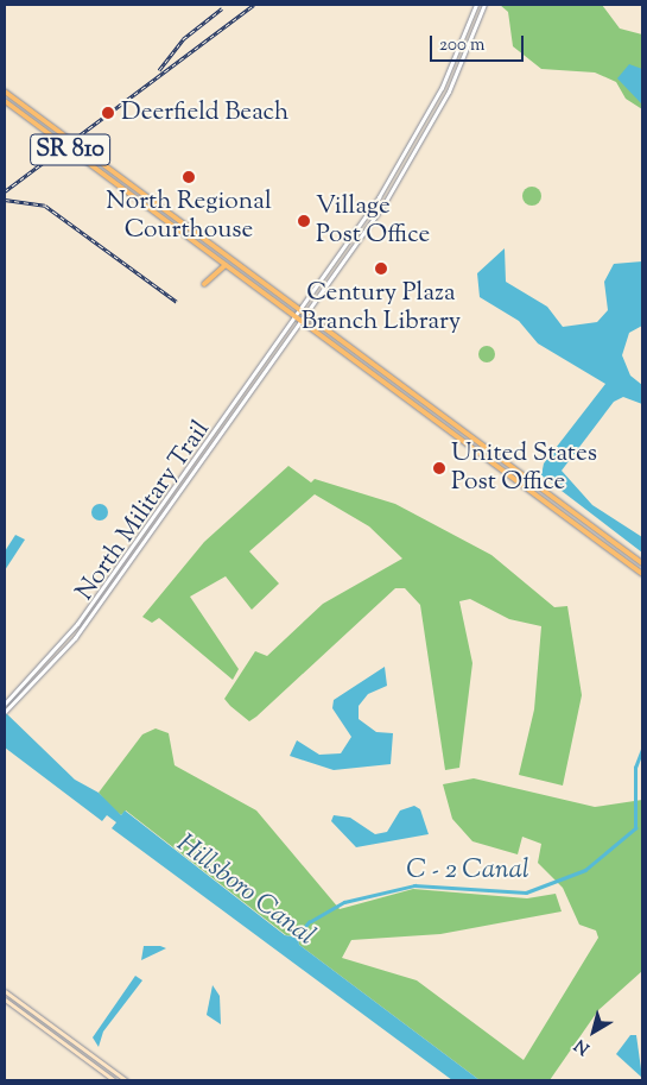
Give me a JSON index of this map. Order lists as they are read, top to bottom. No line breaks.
{"streets":{"main road":["SR 810"],"street":["North Military Trail"]},"crossings":[["SR 810","North Military Trail"]],"water":["C - 2 Canal","Hillsboro Canal"],"places":["Deerfield Beach","North Regional Courthouse","Village Post Office","Century Plaza Branch Library","United States Post Office"],"scale_bar":"200 m","north":"bottom left"}
